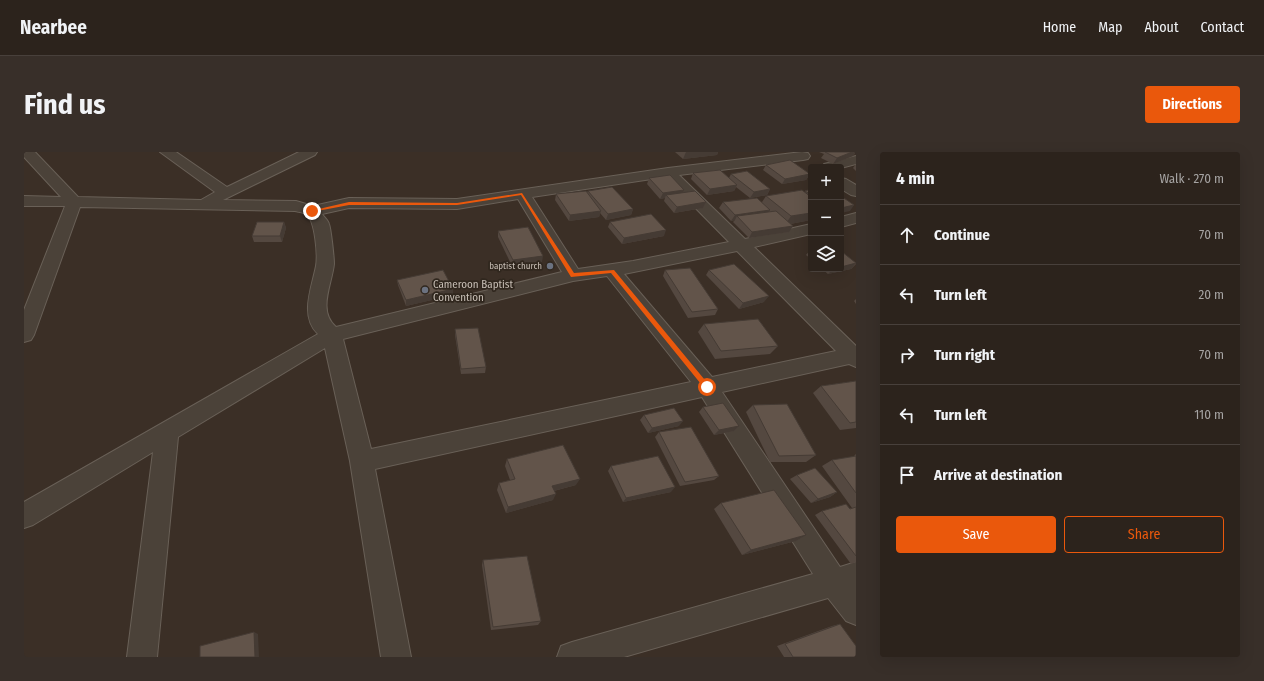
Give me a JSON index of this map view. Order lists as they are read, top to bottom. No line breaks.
{"places":["baptist church","Cameroon Baptist Convention"],"page":{"header":"Nearbee","nav":["Home","Map","About","Contact"],"buttons":["Directions",["Save","Share"]],"title":"Find us","heading":["4 min","Walk · 270 m"],"map_buttons":["+","−"],"list":[["Continue","70 m"],["Turn left","20 m"],["Turn right","70 m"],["Turn left","110 m"],"Arrive at destination"]}}
